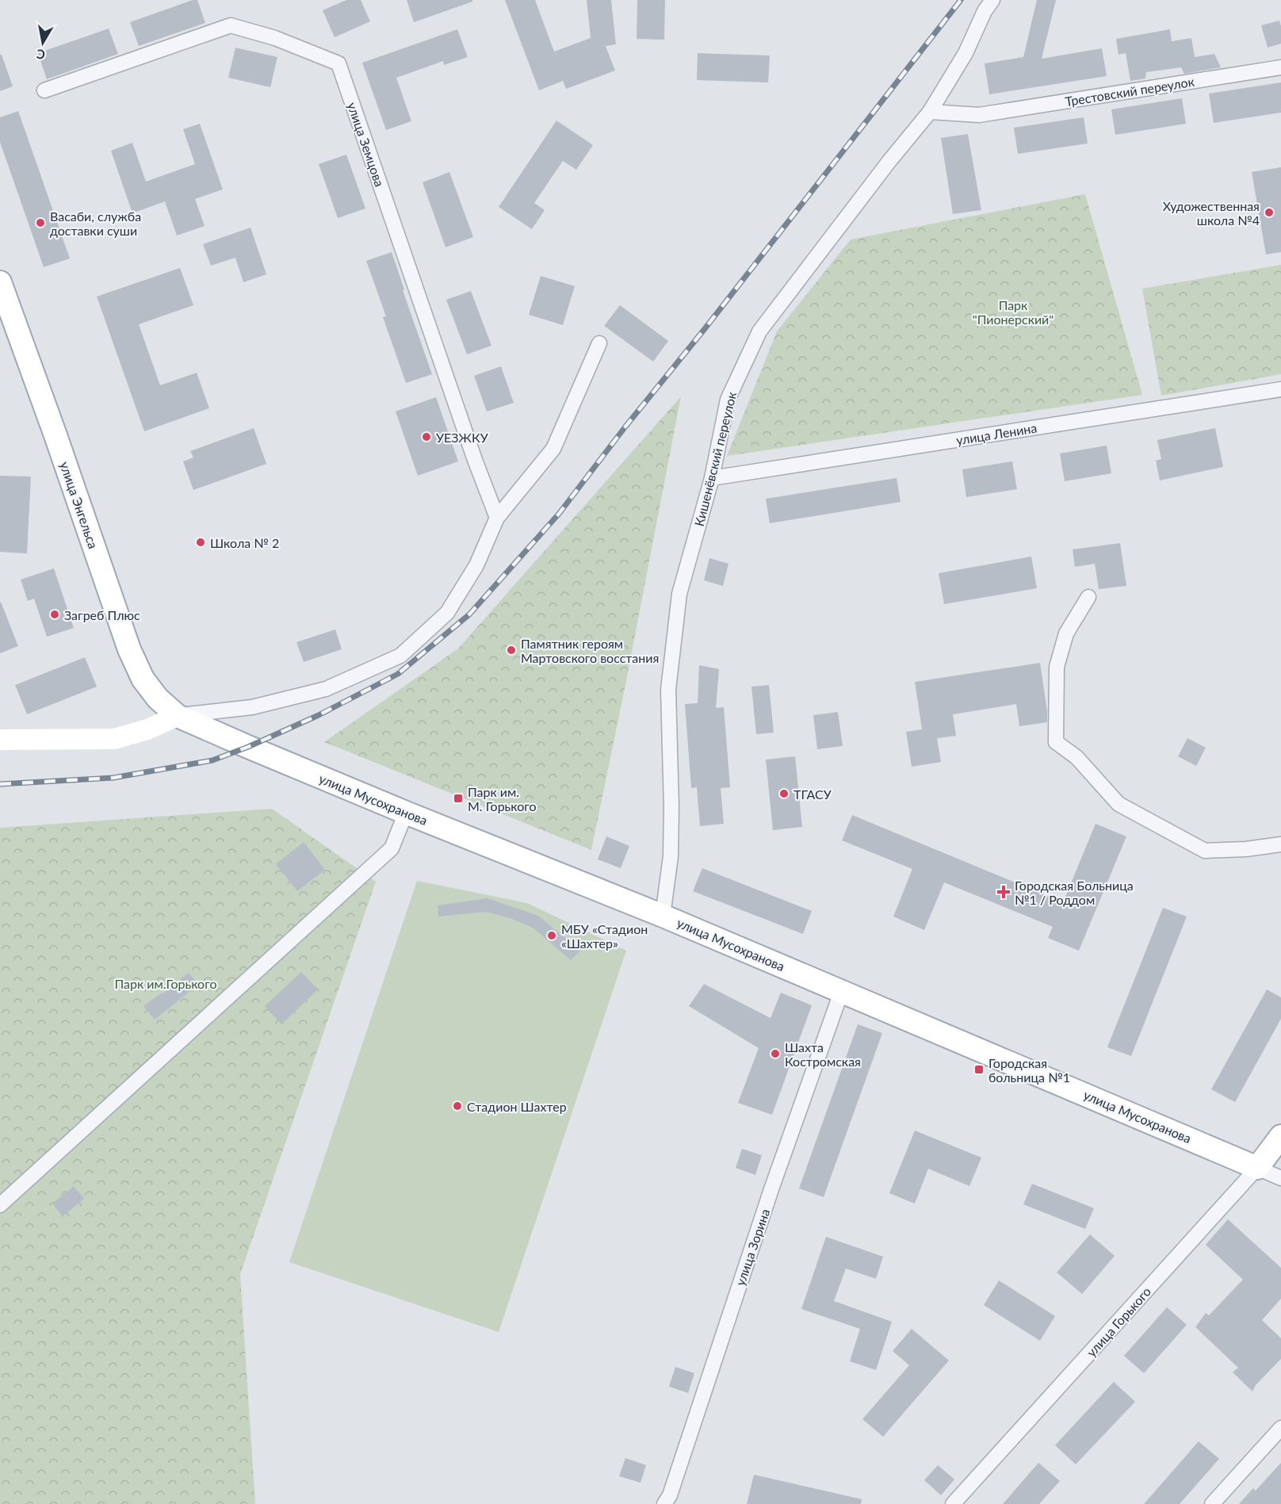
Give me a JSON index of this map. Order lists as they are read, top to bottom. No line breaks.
{"streets":{"main road":["улица Энгельса","улица Мусохранова","улица Горького"],"street":["Трестовский переулок","улица Земцова","улица Ленина","Кишенёвский переулок","улица Зорина"]},"crossings":[["Трестовский переулок","Кишенёвский переулок"],["улица Ленина","Кишенёвский переулок"],["Кишенёвский переулок","улица Мусохранова"],["улица Энгельса","улица Мусохранова"],["улица Мусохранова","улица Зорина"],["улица Мусохранова","улица Горького"]],"parks":["Парк \"Пионерский\"","Парк им.Горького"],"places":{"other":["Художественная школа №4","Васаби, служба доставки суши","УЕЗЖКУ","Школа № 2","Загреб Плюс","Памятник героям Мартовского восстания","ТГАСУ","МБУ «Стадион «Шахтер»","Шахта Костромская","Стадион Шахтер"],"transit":["Парк им. М. Горького","Городская больница №1"],"health":["Городская Больница №1 / Роддом"]},"north":"bottom"}
